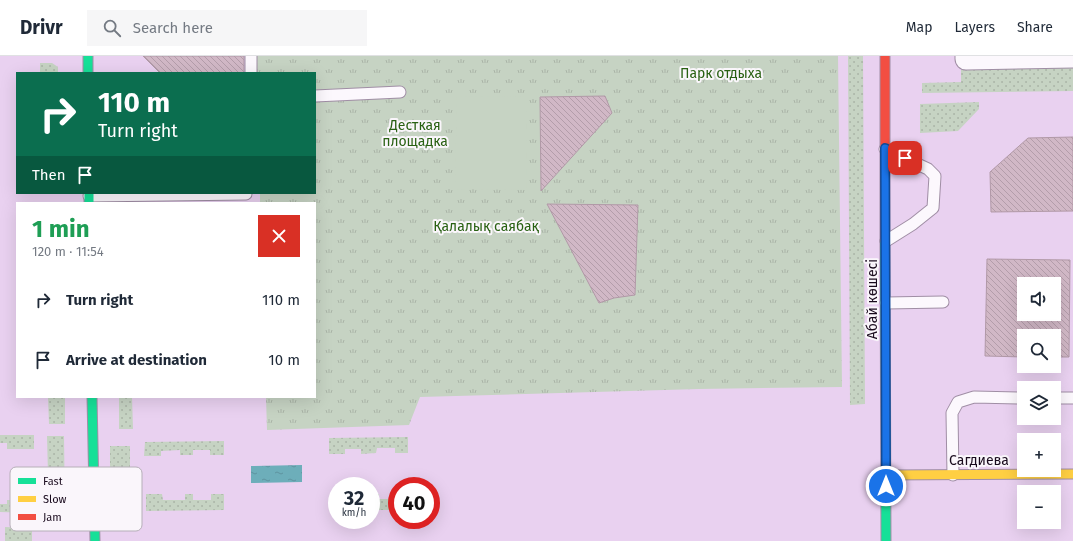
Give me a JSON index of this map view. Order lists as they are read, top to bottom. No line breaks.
{"streets":{"street":["Абай көшесі","Сагдиева"]},"crossings":[["Абай көшесі","Сагдиева"]],"parks":["Парк отдыха","Десткая площадка","Қалалық саябақ"],"legend":["Fast","Slow","Jam"],"page":{"header":"Drivr","search":"Search here","nav":["Map","Layers","Share"],"turn":["110 m","Turn right"],"then":"Then","heading":["1 min","120 m · 11:54"],"list":[{"name":"Turn right","value":"110 m"},{"name":"Arrive at destination","value":"10 m"}],"map_buttons":["+","−"],"speed":"32 km/h","limit":"40"}}
